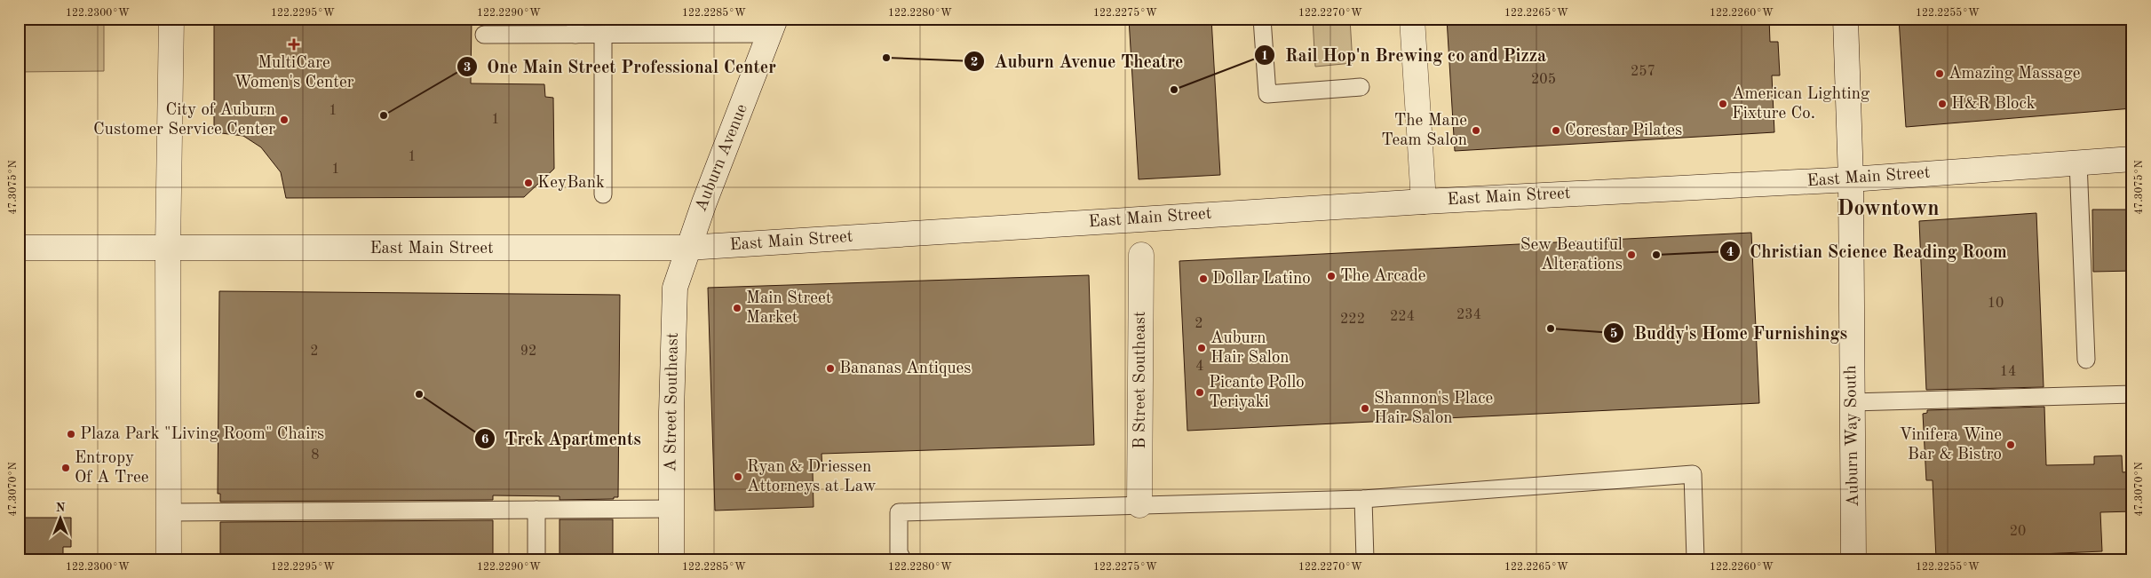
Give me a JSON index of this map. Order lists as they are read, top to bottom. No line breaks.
{"streets":{"main road":["Auburn Avenue","East Main Street","B Street Southeast","A Street Southeast","Auburn Way South"]},"crossings":[["Auburn Avenue","East Main Street"],["Auburn Avenue","A Street Southeast"],["East Main Street","A Street Southeast"],["East Main Street","Auburn Way South"]],"districts":["Downtown"],"places":{"health":["MultiCare Women's Center"],"other":["Auburn Avenue Theatre","Amazing Massage","Rail Hop'n Brewing co and Pizza","American Lighting Fixture Co.","H&R Block","One Main Street Professional Center","City of Auburn Customer Service Center","The Mane Team Salon","Corestar Pilates","KeyBank","Sew Beautiful Alterations","Christian Science Reading Room","The Arcade","Dollar Latino","Main Street Market","Buddy's Home Furnishings","Auburn Hair Salon","Bananas Antiques","Picante Pollo Teriyaki","Trek Apartments","Shannon's Place Hair Salon","Plaza Park \"Living Room\" Chairs","Vinifera Wine Bar & Bistro","Entropy Of A Tree","Ryan & Driessen Attorneys at Law"]},"house_numbers":["257","205","1","1","1","1","10","234","224","222","2","2","92","4","14","8","20"],"north":"top","coordinates":["122.2300°W","122.2295°W","122.2290°W","122.2285°W","122.2280°W","122.2275°W","122.2270°W","122.2265°W","122.2260°W","122.2255°W","47.3075°N","47.3070°N"]}
